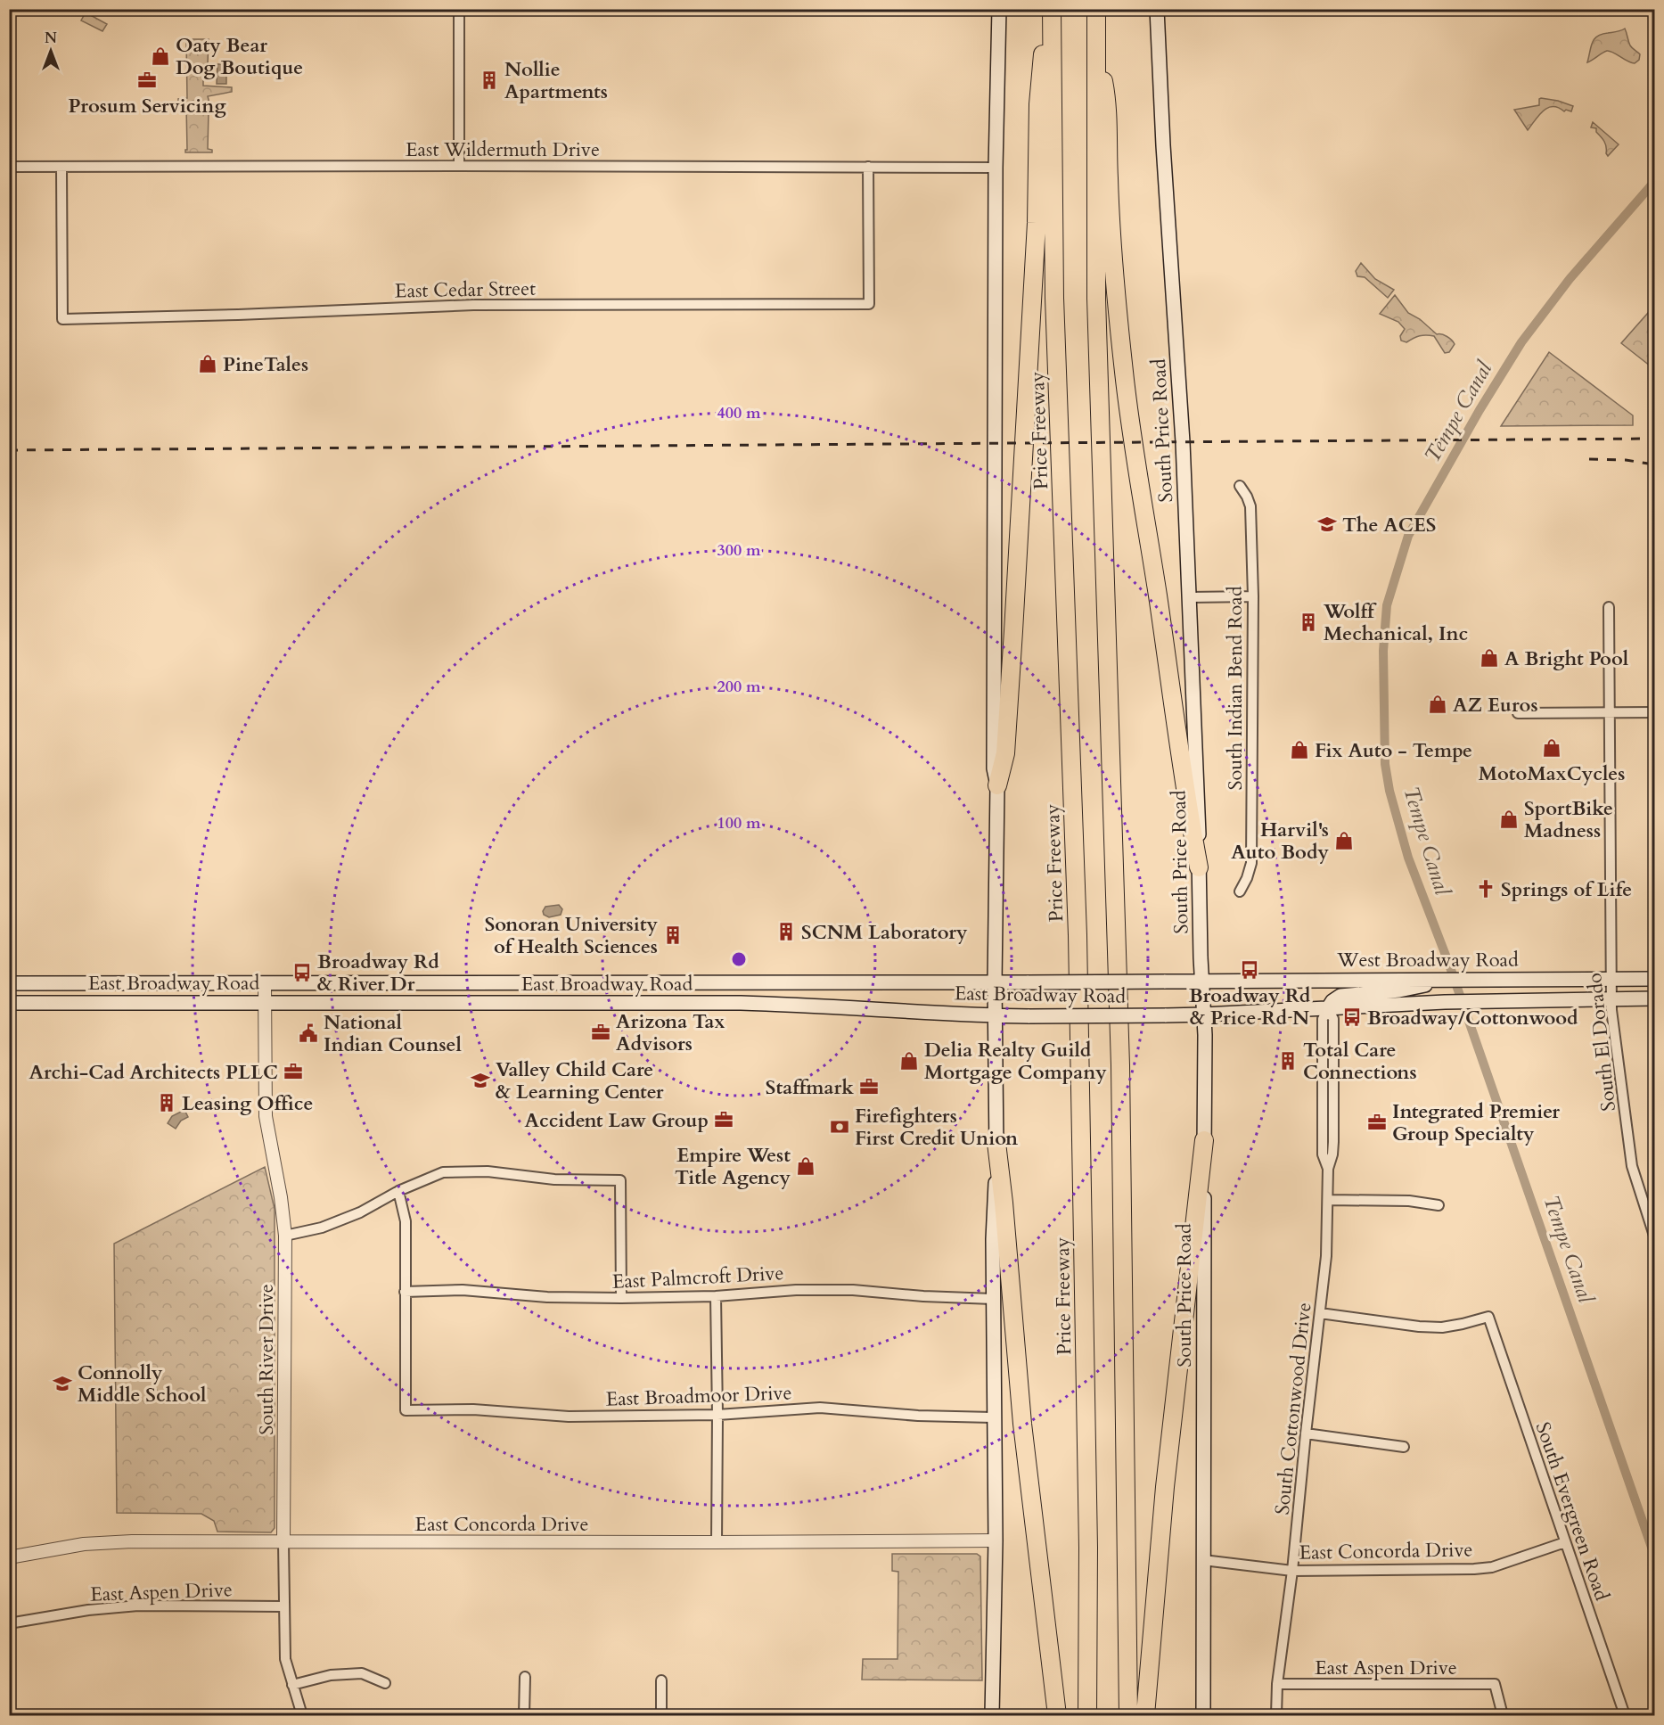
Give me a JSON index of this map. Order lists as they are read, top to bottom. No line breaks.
{"streets":{"highway":["Price Freeway"],"main road":["South Price Road","West Broadway Road","East Broadway Road"],"street":["East Wildermuth Drive","East Cedar Street","South Indian Bend Road","South El Dorado","East Palmcroft Drive","South River Drive","East Broadmoor Drive","South Cottonwood Drive","South Evergreen Road","East Concorda Drive","East Aspen Drive"]},"crossings":[["East Wildermuth Drive","East Cedar Street"],["South Price Road","West Broadway Road"],["South Price Road","East Broadway Road"],["South Price Road","East Concorda Drive"],["West Broadway Road","East Broadway Road"],["West Broadway Road","South El Dorado"],["West Broadway Road","South Cottonwood Drive"],["East Broadway Road","South River Drive"],["East Palmcroft Drive","East Broadmoor Drive"],["South River Drive","East Concorda Drive"],["South River Drive","East Aspen Drive"],["South Cottonwood Drive","South Evergreen Road"],["South Cottonwood Drive","East Concorda Drive"],["South Cottonwood Drive","East Aspen Drive"],["South Evergreen Road","East Concorda Drive"]],"water":["Tempe Canal"],"places":{"shop":["Oaty Bear Dog Boutique","PineTales","A Bright Pool","AZ Euros","MotoMaxCycles","Fix Auto - Tempe","SportBike Madness","Harvil's Auto Body","Delia Realty Guild Mortgage Company","Empire West Title Agency"],"office":["Prosum Servicing","Arizona Tax Advisors","Archi-Cad Architects PLLC","Staffmark","Accident Law Group","Integrated Premier Group Specialty"],"building":["Nollie Apartments","Wolff Mechanical, Inc","SCNM Laboratory","Sonoran University of Health Sciences","Total Care Connections","Leasing Office"],"school or university":["The ACES","Valley Child Care & Learning Center","Connolly Middle School"],"church":["Springs of Life"],"bus stop":["Broadway Rd & Price Rd N","Broadway Rd & River Dr","Broadway/Cottonwood"],"public building":["National Indian Counsel"],"bank":["Firefighters First Credit Union"]},"north":"top","rings":["400 m","300 m","200 m","100 m"]}
